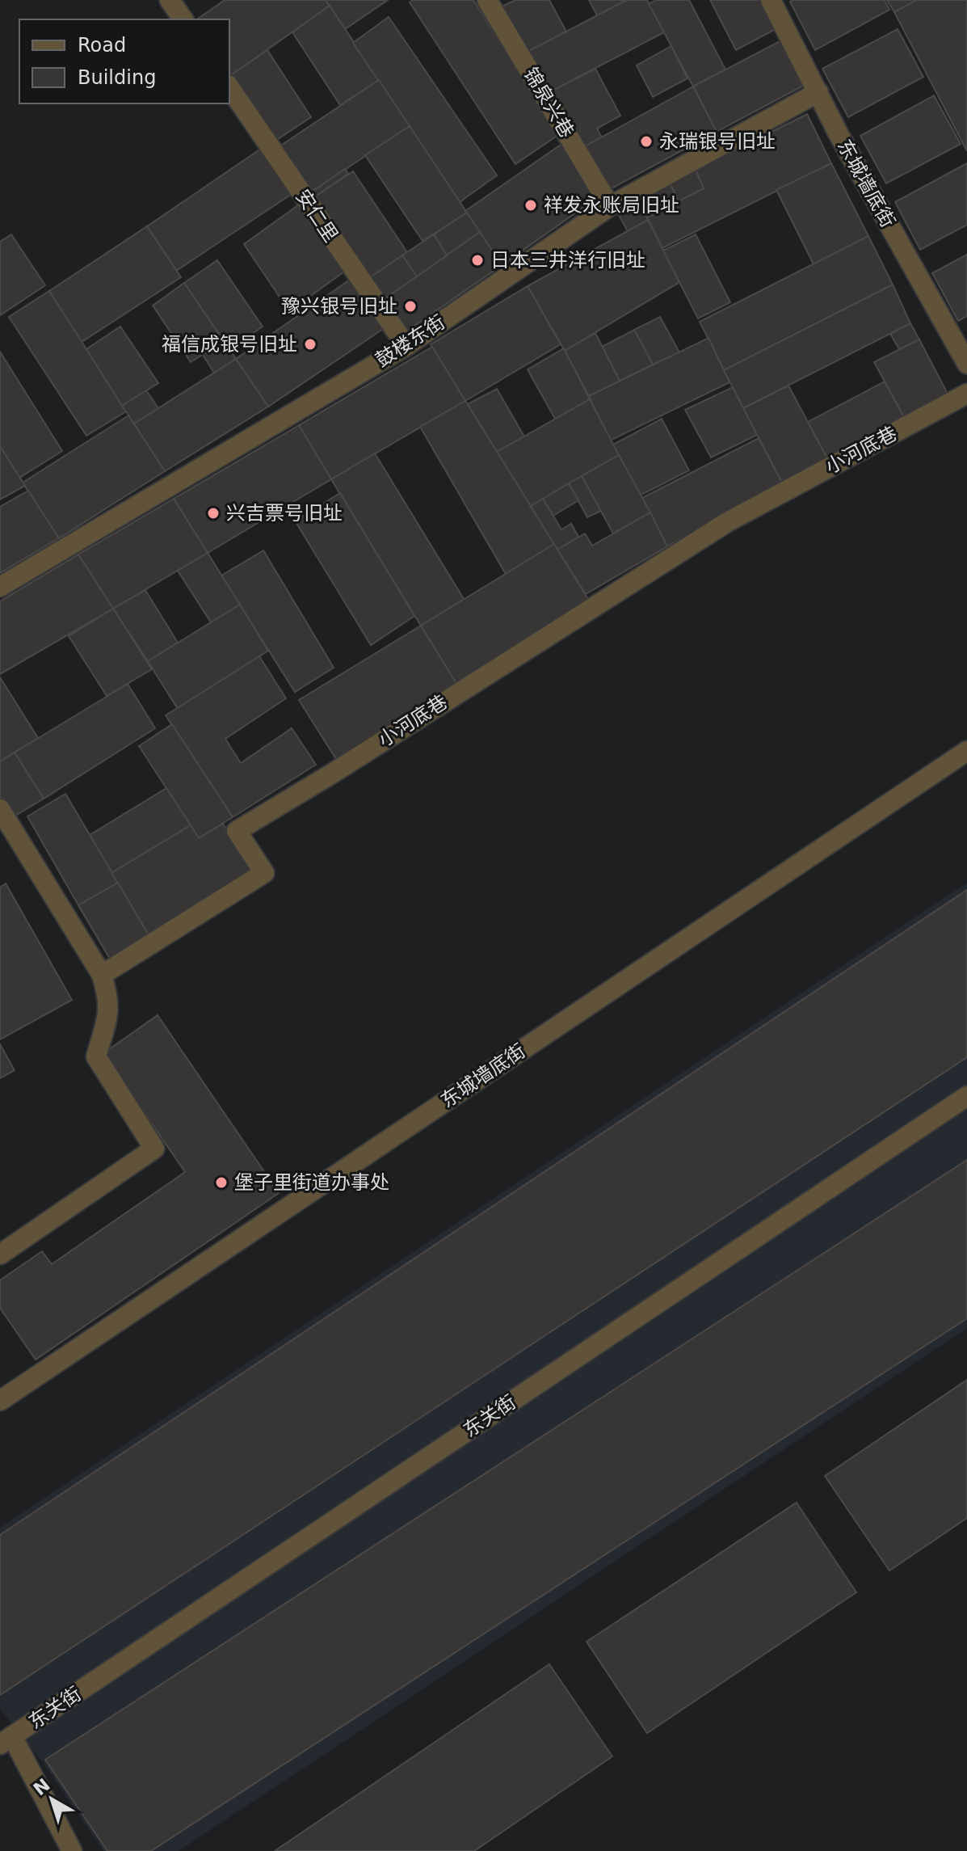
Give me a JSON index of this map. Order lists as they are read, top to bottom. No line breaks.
{"streets":{"street":["锦泉兴巷","东城墙底街","安仁里","鼓楼东街","小河底巷","东关街"]},"crossings":[["锦泉兴巷","鼓楼东街"],["东城墙底街","鼓楼东街"],["安仁里","鼓楼东街"]],"places":["永瑞银号旧址","祥发永账局旧址","日本三井洋行旧址","豫兴银号旧址","福信成银号旧址","兴吉票号旧址","堡子里街道办事处"],"legend":["Road","Building"],"north":"top left"}
